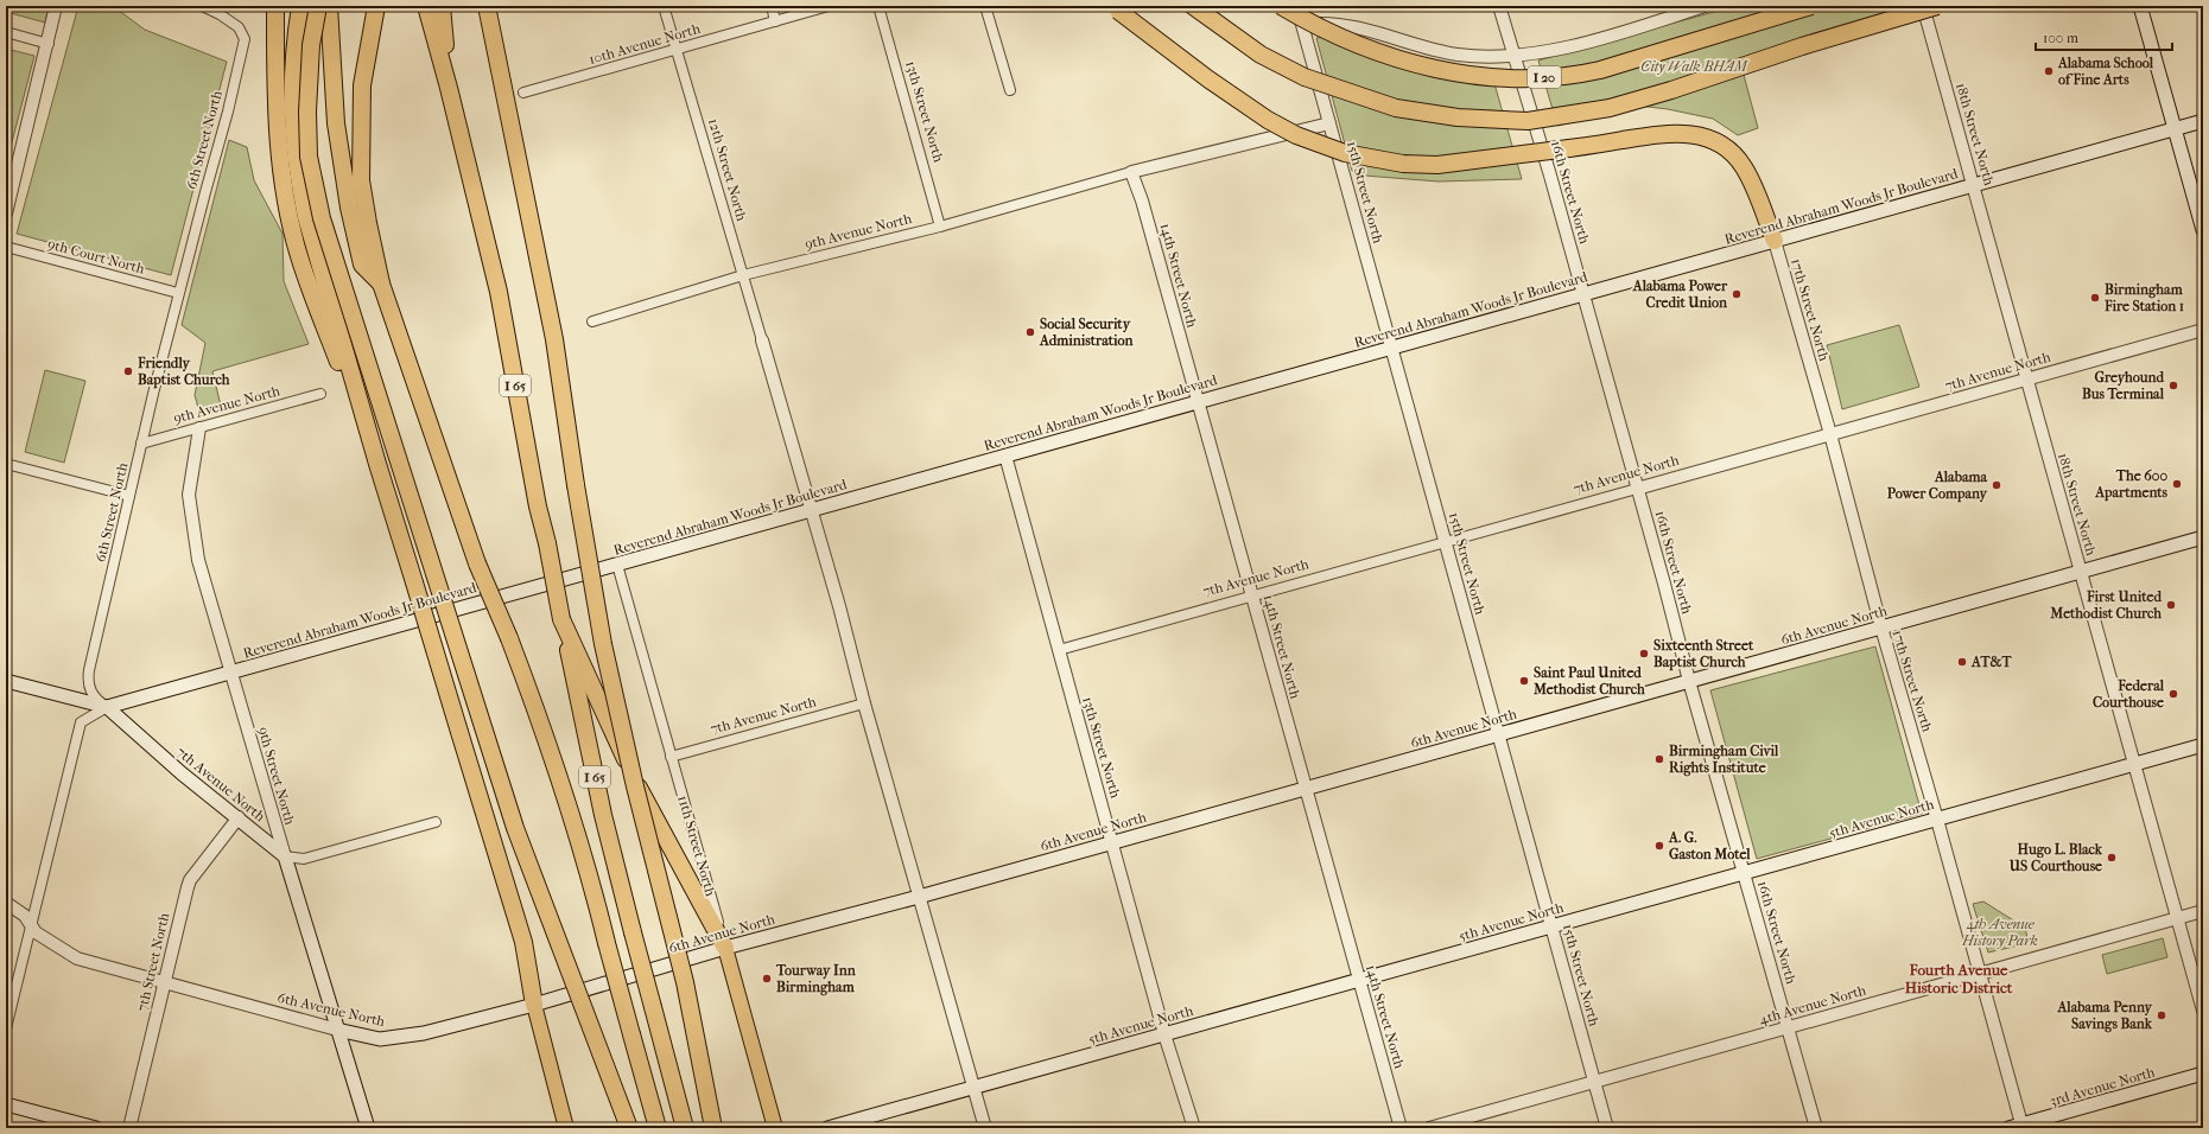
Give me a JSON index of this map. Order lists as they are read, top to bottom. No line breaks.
{"streets":{"highway":["I 20","I 65"],"main road":["Reverend Abraham Woods Jr Boulevard","7th Avenue North","6th Avenue North","9th Street North","5th Avenue North","11th Street North","3rd Avenue North"],"street":["10th Avenue North","13th Street North","18th Street North","6th Street North","12th Street North","15th Street North","16th Street North","9th Avenue North","9th Court North","14th Street North","17th Street North","7th Street North","4th Avenue North"]},"crossings":[["10th Avenue North","12th Street North"],["13th Street North","Reverend Abraham Woods Jr Boulevard"],["13th Street North","9th Avenue North"],["13th Street North","7th Avenue North"],["13th Street North","6th Avenue North"],["13th Street North","5th Avenue North"],["18th Street North","Reverend Abraham Woods Jr Boulevard"],["18th Street North","7th Avenue North"],["18th Street North","6th Avenue North"],["18th Street North","5th Avenue North"],["18th Street North","4th Avenue North"],["6th Street North","Reverend Abraham Woods Jr Boulevard"],["6th Street North","9th Avenue North"],["6th Street North","9th Court North"],["6th Street North","7th Avenue North"],["12th Street North","9th Avenue North"],["15th Street North","Reverend Abraham Woods Jr Boulevard"],["15th Street North","7th Avenue North"],["15th Street North","6th Avenue North"],["15th Street North","5th Avenue North"],["15th Street North","4th Avenue North"],["16th Street North","Reverend Abraham Woods Jr Boulevard"],["16th Street North","7th Avenue North"],["16th Street North","6th Avenue North"],["16th Street North","5th Avenue North"],["16th Street North","4th Avenue North"],["Reverend Abraham Woods Jr Boulevard","14th Street North"],["Reverend Abraham Woods Jr Boulevard","17th Street North"],["Reverend Abraham Woods Jr Boulevard","7th Avenue North"],["Reverend Abraham Woods Jr Boulevard","9th Street North"],["Reverend Abraham Woods Jr Boulevard","11th Street North"],["9th Avenue North","14th Street North"],["9th Avenue North","9th Street North"],["14th Street North","7th Avenue North"],["14th Street North","6th Avenue North"],["14th Street North","5th Avenue North"],["17th Street North","7th Avenue North"],["17th Street North","6th Avenue North"],["17th Street North","5th Avenue North"],["17th Street North","4th Avenue North"],["17th Street North","3rd Avenue North"],["7th Avenue North","9th Street North"],["7th Avenue North","11th Street North"],["7th Avenue North","7th Street North"],["6th Avenue North","9th Street North"],["6th Avenue North","11th Street North"],["6th Avenue North","7th Street North"]],"districts":["Fourth Avenue Historic District"],"parks":["City Walk BHAM","4th Avenue History Park"],"places":["Alabama School of Fine Arts","Alabama Power Credit Union","Birmingham Fire Station 1","Social Security Administration","Friendly Baptist Church","Greyhound Bus Terminal","The 600 Apartments","Alabama Power Company","First United Methodist Church","Sixteenth Street Baptist Church","AT&T","Saint Paul United Methodist Church","Federal Courthouse","Birmingham Civil Rights Institute","A. G. Gaston Motel","Hugo L. Black US Courthouse","Tourway Inn Birmingham","Alabama Penny Savings Bank"],"scale_bar":"100 m"}
